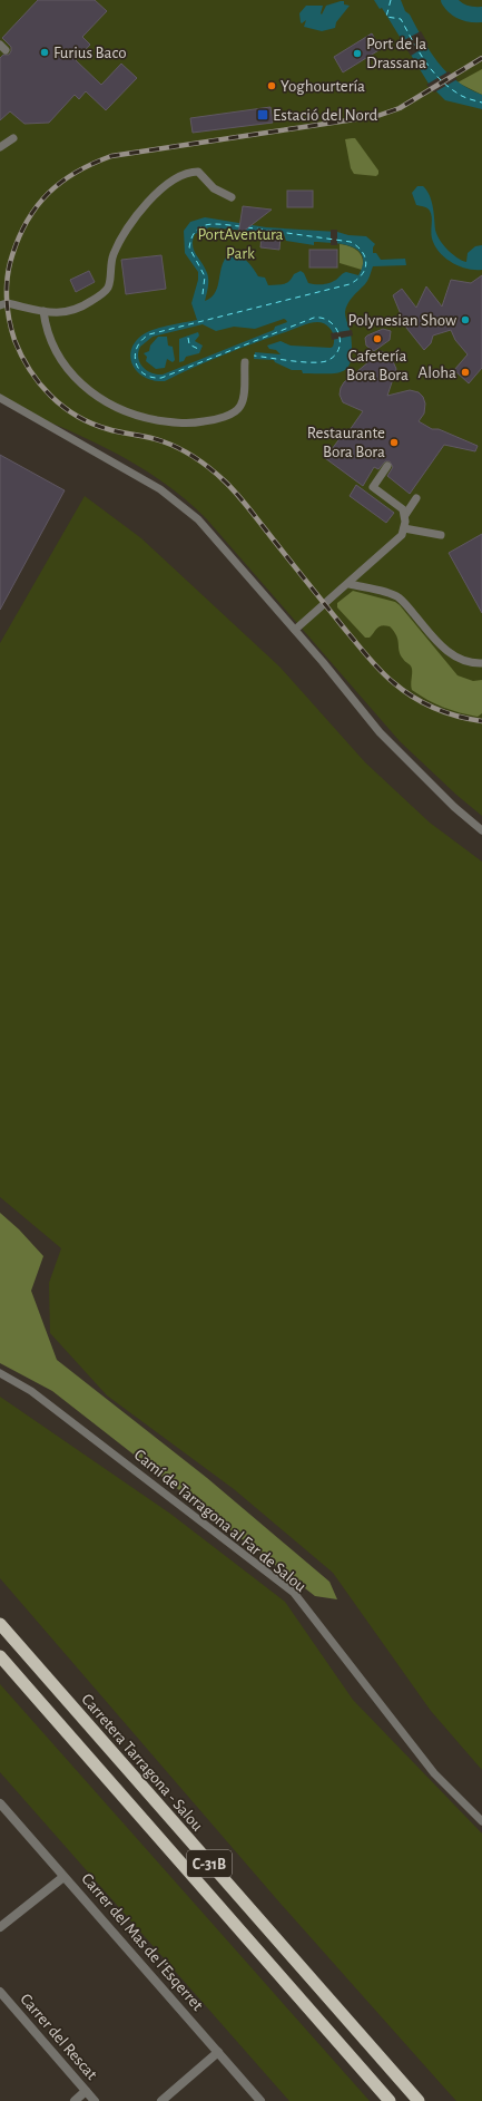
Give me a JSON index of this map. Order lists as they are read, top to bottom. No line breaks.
{"streets":{"highway":["Carretera Tarragona - Salou","C-31B"],"street":["Carrer del Mas de l'Esqerret","Carrer del Rescat"],"lane":["Camí de Tarragona al Far de Salou"]},"parks":["PortAventura Park"],"places":{"other":["Furius Baco","Port de la Drassana","Yoghourtería","Polynesian Show","Cafetería Bora Bora","Aloha","Restaurante Bora Bora"],"transit":["Estació del Nord"]}}
